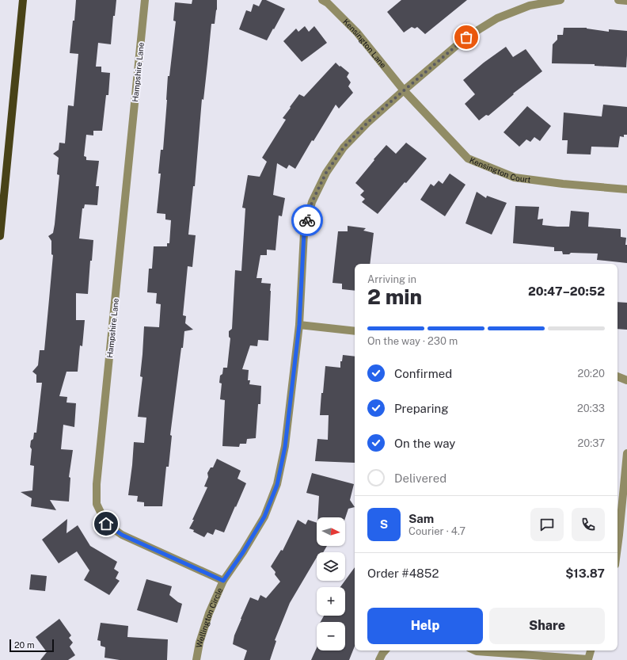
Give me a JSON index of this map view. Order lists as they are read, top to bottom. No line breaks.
{"streets":{"street":["Kensington Lane","Hampshire Lane","Kensington Court","Wellington Circle"]},"crossings":[["Kensington Lane","Kensington Court"],["Kensington Lane","Wellington Circle"],["Hampshire Lane","Wellington Circle"],["Kensington Court","Wellington Circle"]],"scale_bar":"20 m","north":"right","page":{"heading":["2 min","Arriving in","20:47–20:52"],"panel":["Sam","Courier · 4.7","Order #4852","$13.87"],"bar":"On the way · 230 m","list":[["Confirmed","20:20"],["Preparing","20:33"],["On the way","20:37"],"Delivered"],"round":"S","map_buttons":["+","−"],"buttons":["Help","Share"],"scale":"20 m"}}
